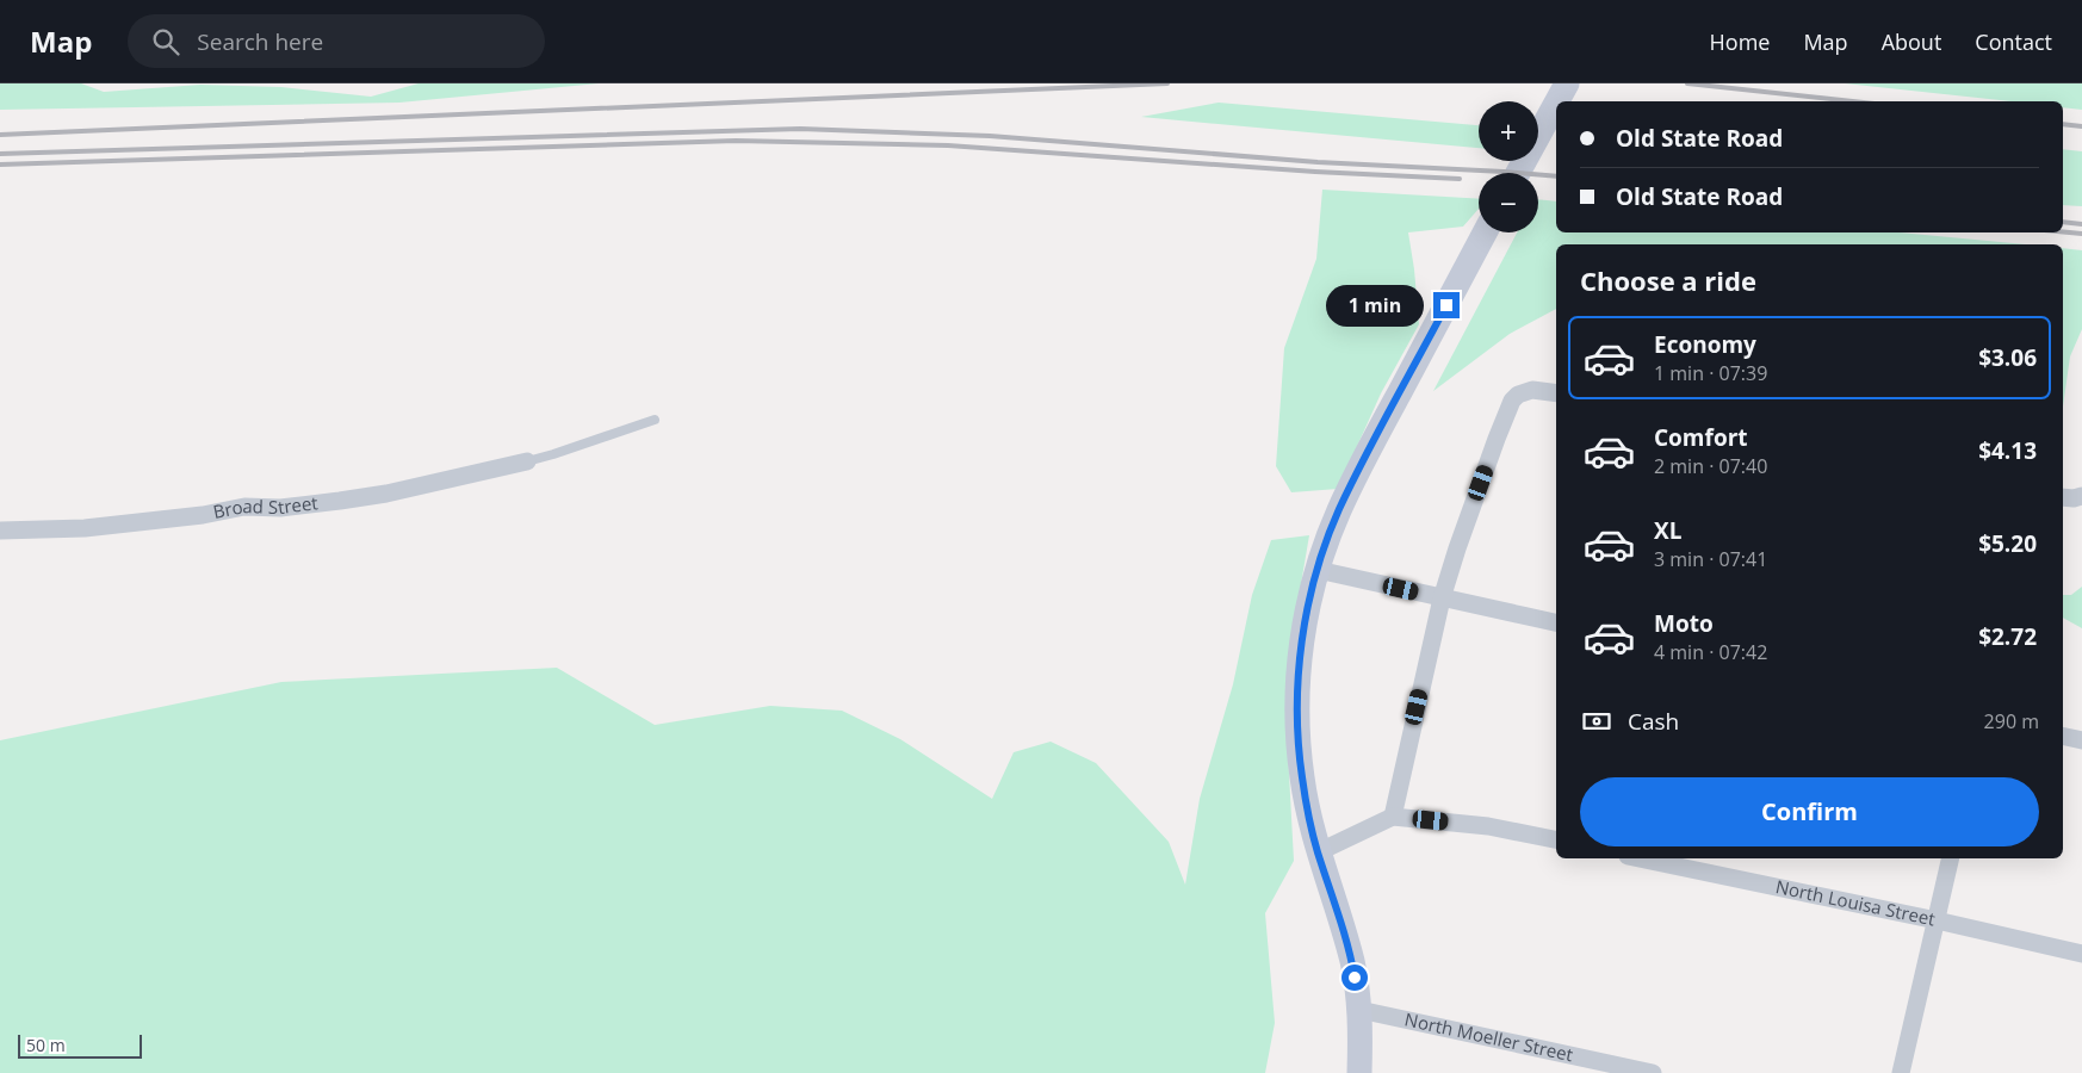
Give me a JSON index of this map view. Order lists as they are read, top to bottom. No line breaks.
{"streets":{"street":["Broad Street","North Louisa Street","North Moeller Street"]},"scale_bar":"50 m","page":{"header":"Map","search":"Search here","nav":["Home","Map","About","Contact"],"map_buttons":["+","−"],"banner":["Old State Road","Old State Road"],"heading":"Choose a ride","bubble":"1 min","list":[{"name":"Economy","note":"1 min · 07:39","value":"$3.06"},{"name":"Comfort","note":"2 min · 07:40","value":"$4.13"},{"name":"XL","note":"3 min · 07:41","value":"$5.20"},{"name":"Moto","note":"4 min · 07:42","value":"$2.72"}],"pay":["Cash","290 m"],"buttons":"Confirm","scale":"50 m"}}
